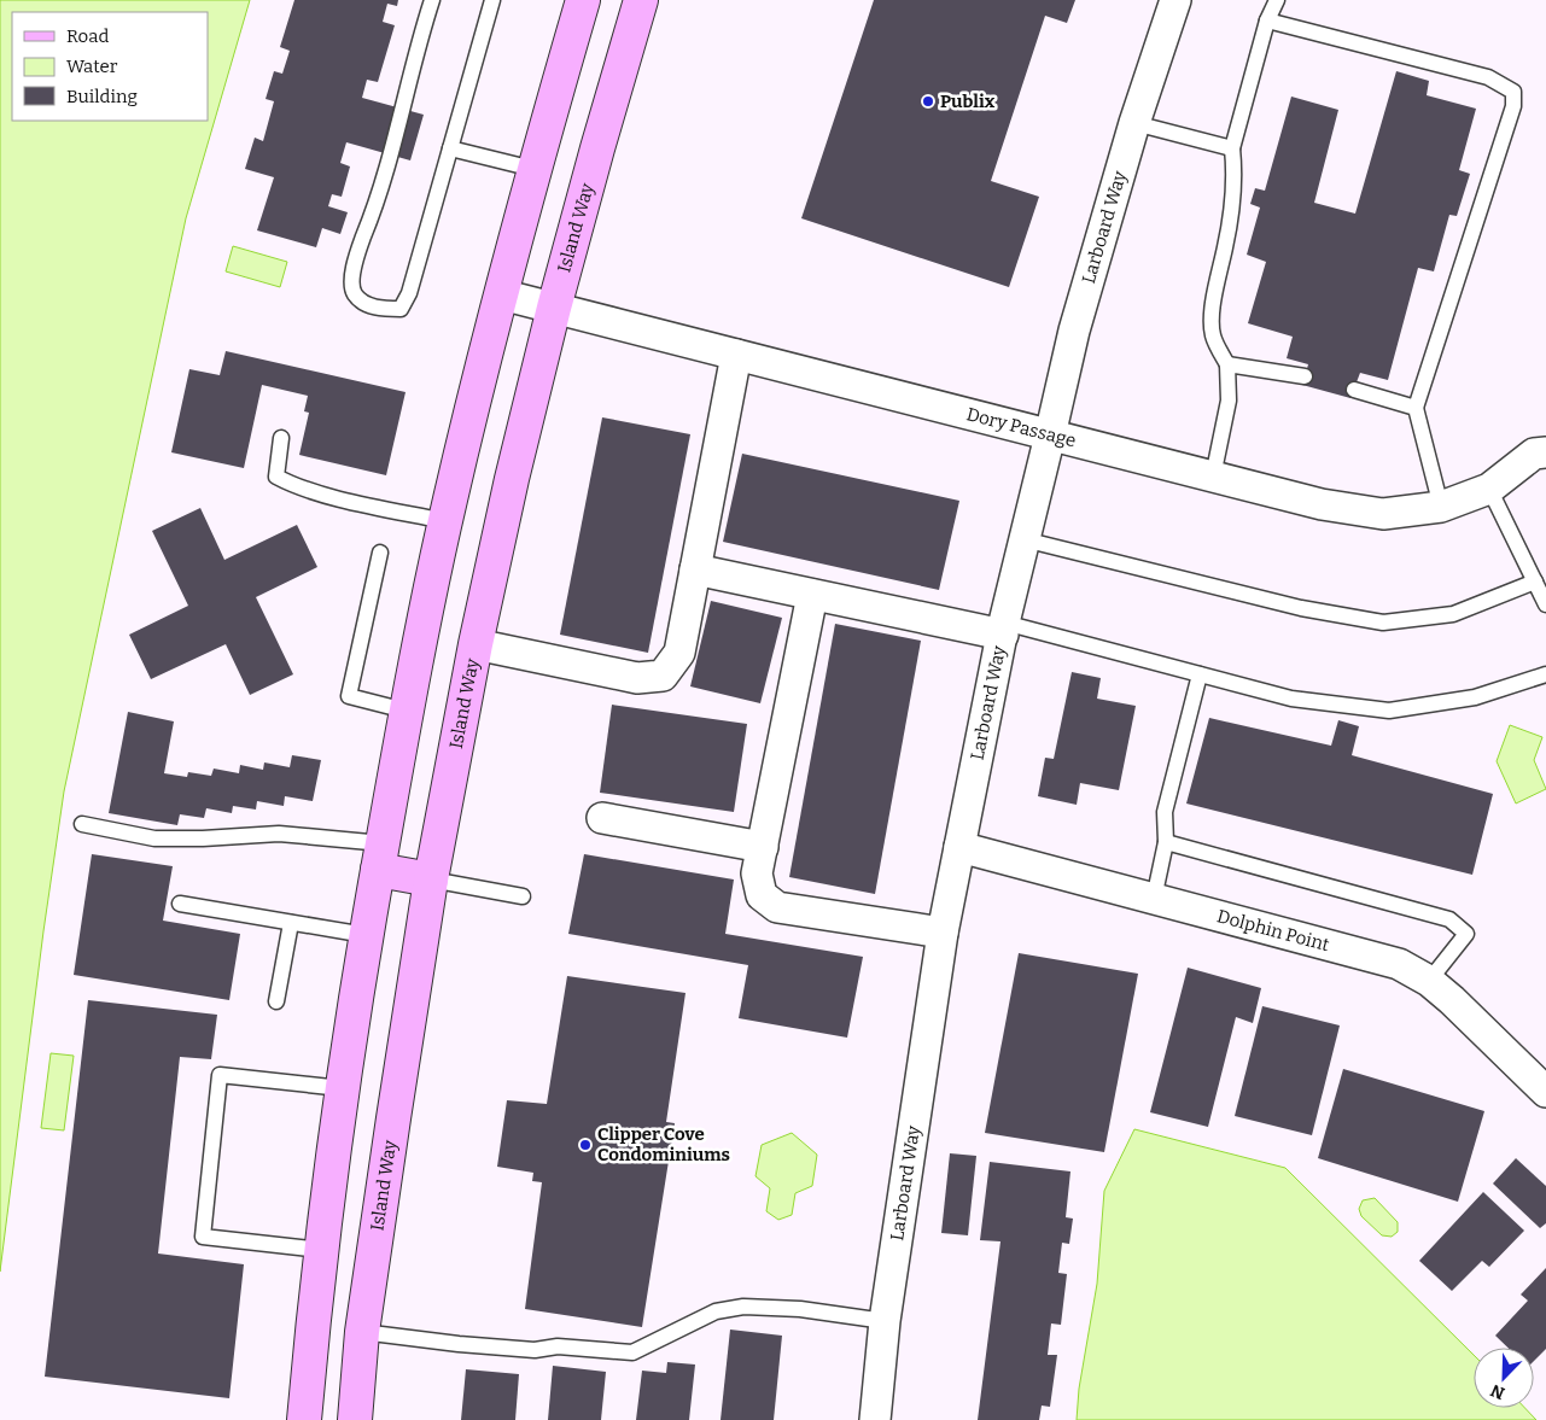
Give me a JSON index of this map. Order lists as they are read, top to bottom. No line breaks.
{"streets":{"street":["Island Way","Larboard Way","Dory Passage","Dolphin Point"]},"crossings":[["Island Way","Dory Passage"],["Larboard Way","Dory Passage"],["Larboard Way","Dolphin Point"]],"places":["Publix","Clipper Cove Condominiums"],"legend":["Road","Water","Building"],"north":"bottom left"}
